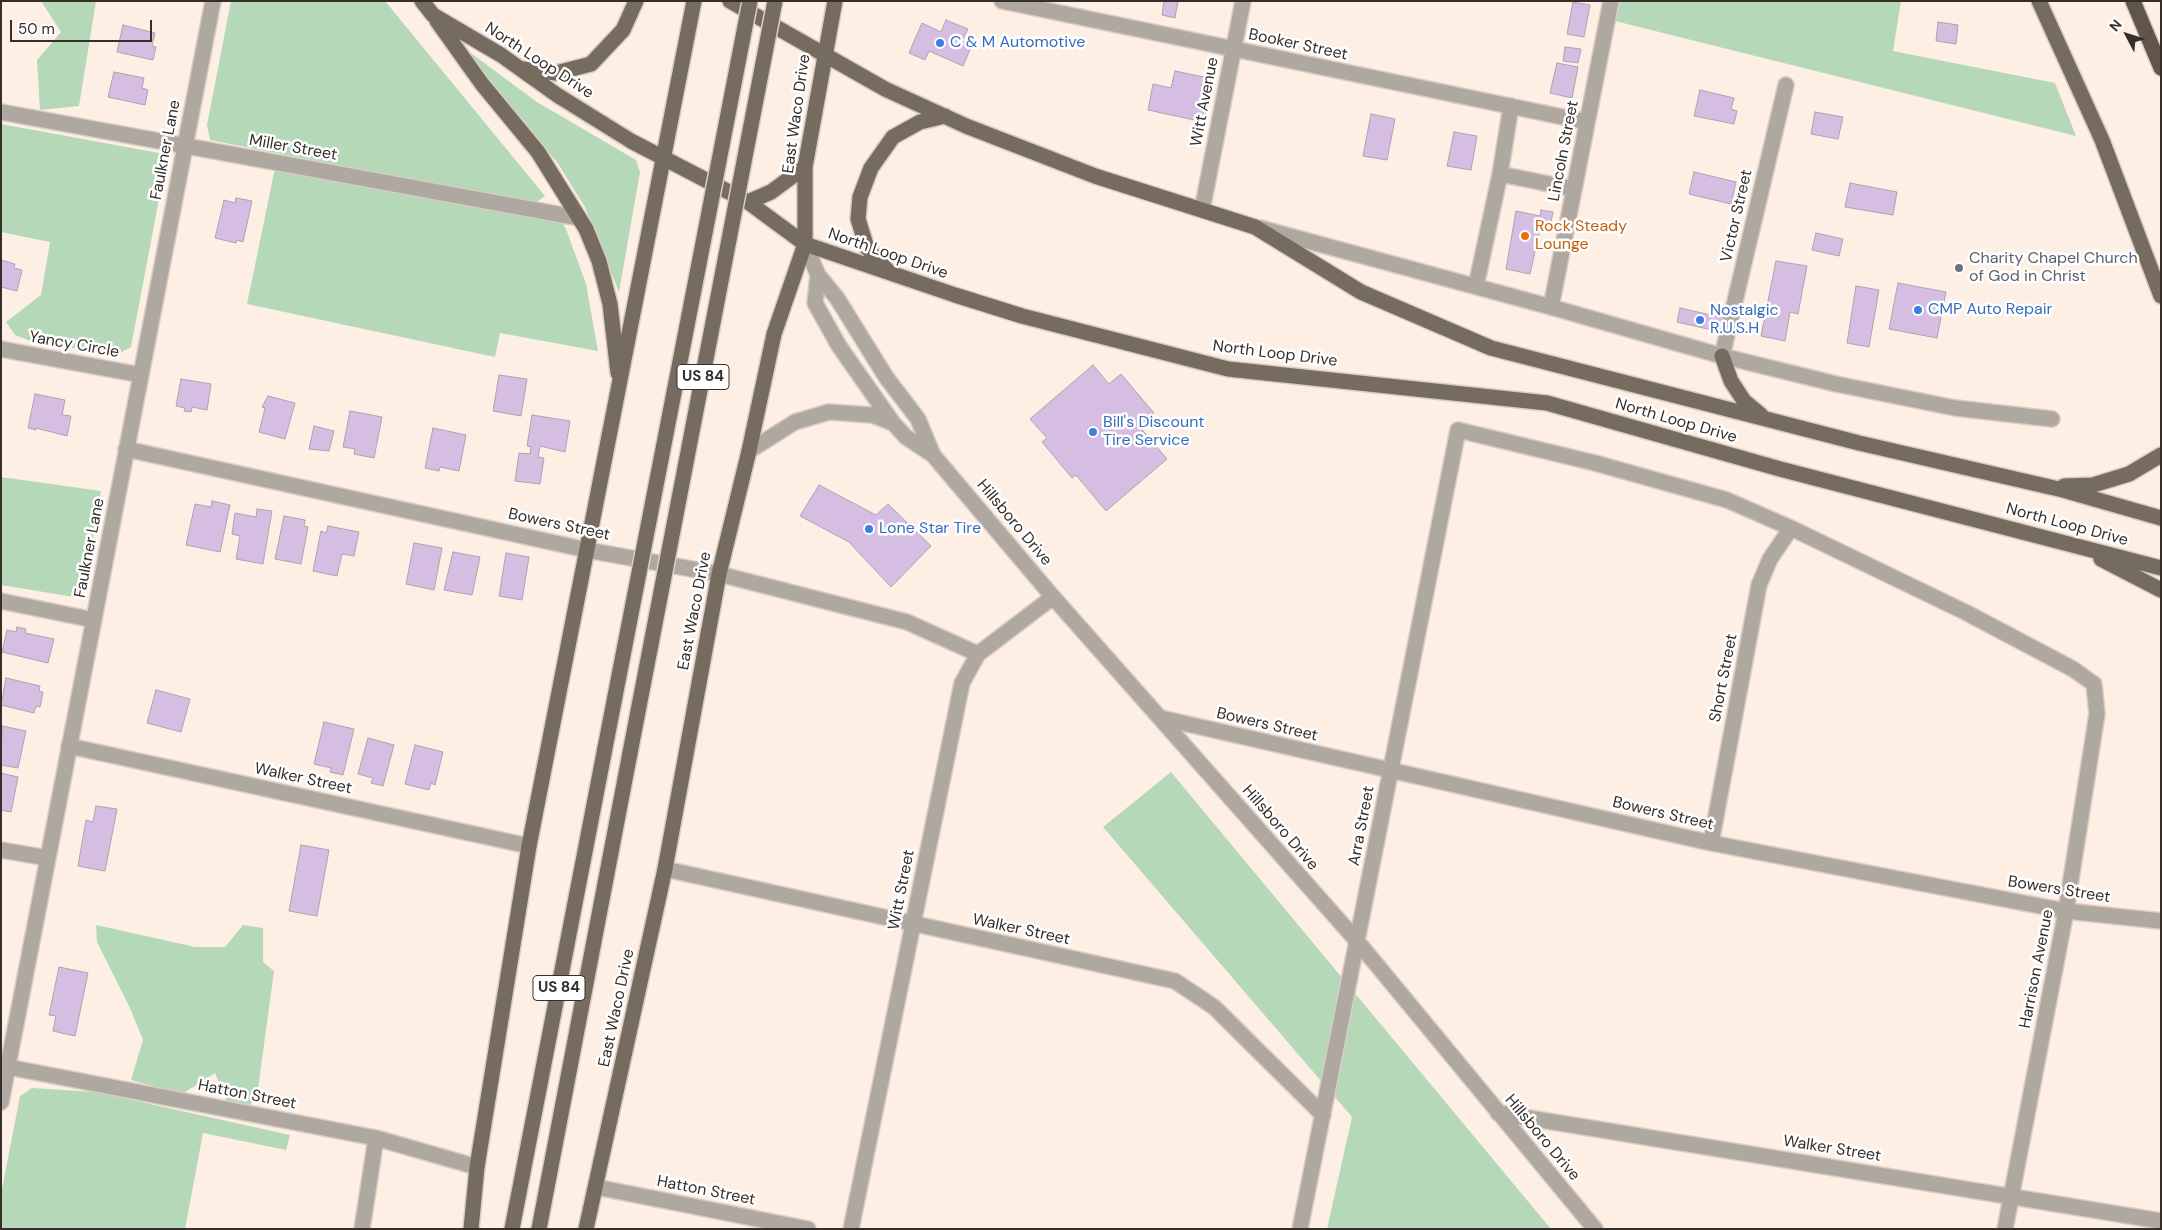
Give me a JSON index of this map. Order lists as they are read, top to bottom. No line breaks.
{"streets":{"main road":["North Loop Drive","East Waco Drive","US 84"],"street":["Booker Street","Witt Avenue","Miller Street","Faulkner Lane","Lincoln Street","Victor Street","Yancy Circle","Hillsboro Drive","Bowers Street","Short Street","Walker Street","Arra Street","Witt Street","Harrison Avenue","Hatton Street"]},"crossings":[["Booker Street","Witt Avenue"],["Booker Street","Lincoln Street"],["North Loop Drive","Witt Avenue"],["North Loop Drive","East Waco Drive"],["North Loop Drive","Lincoln Street"],["North Loop Drive","Victor Street"],["North Loop Drive","Hillsboro Drive"],["East Waco Drive","Hillsboro Drive"],["East Waco Drive","Bowers Street"],["East Waco Drive","Walker Street"],["East Waco Drive","Hatton Street"],["Miller Street","Faulkner Lane"],["Faulkner Lane","Yancy Circle"],["Faulkner Lane","Bowers Street"],["Faulkner Lane","Walker Street"],["Faulkner Lane","Hatton Street"],["Hillsboro Drive","Bowers Street"],["Hillsboro Drive","Walker Street"],["Hillsboro Drive","Arra Street"],["Hillsboro Drive","Witt Street"],["Bowers Street","Short Street"],["Bowers Street","Arra Street"],["Bowers Street","Witt Street"],["Bowers Street","Harrison Avenue"],["Short Street","Arra Street"],["Short Street","Harrison Avenue"],["Walker Street","Arra Street"],["Walker Street","Witt Street"],["Walker Street","Harrison Avenue"],["Arra Street","Harrison Avenue"]],"places":["C & M Automotive","Rock Steady Lounge","Charity Chapel Church of God in Christ","CMP Auto Repair","Nostalgic R.U.S.H","Bill's Discount Tire Service","Lone Star Tire"],"scale_bar":"50 m","north":"top left"}
